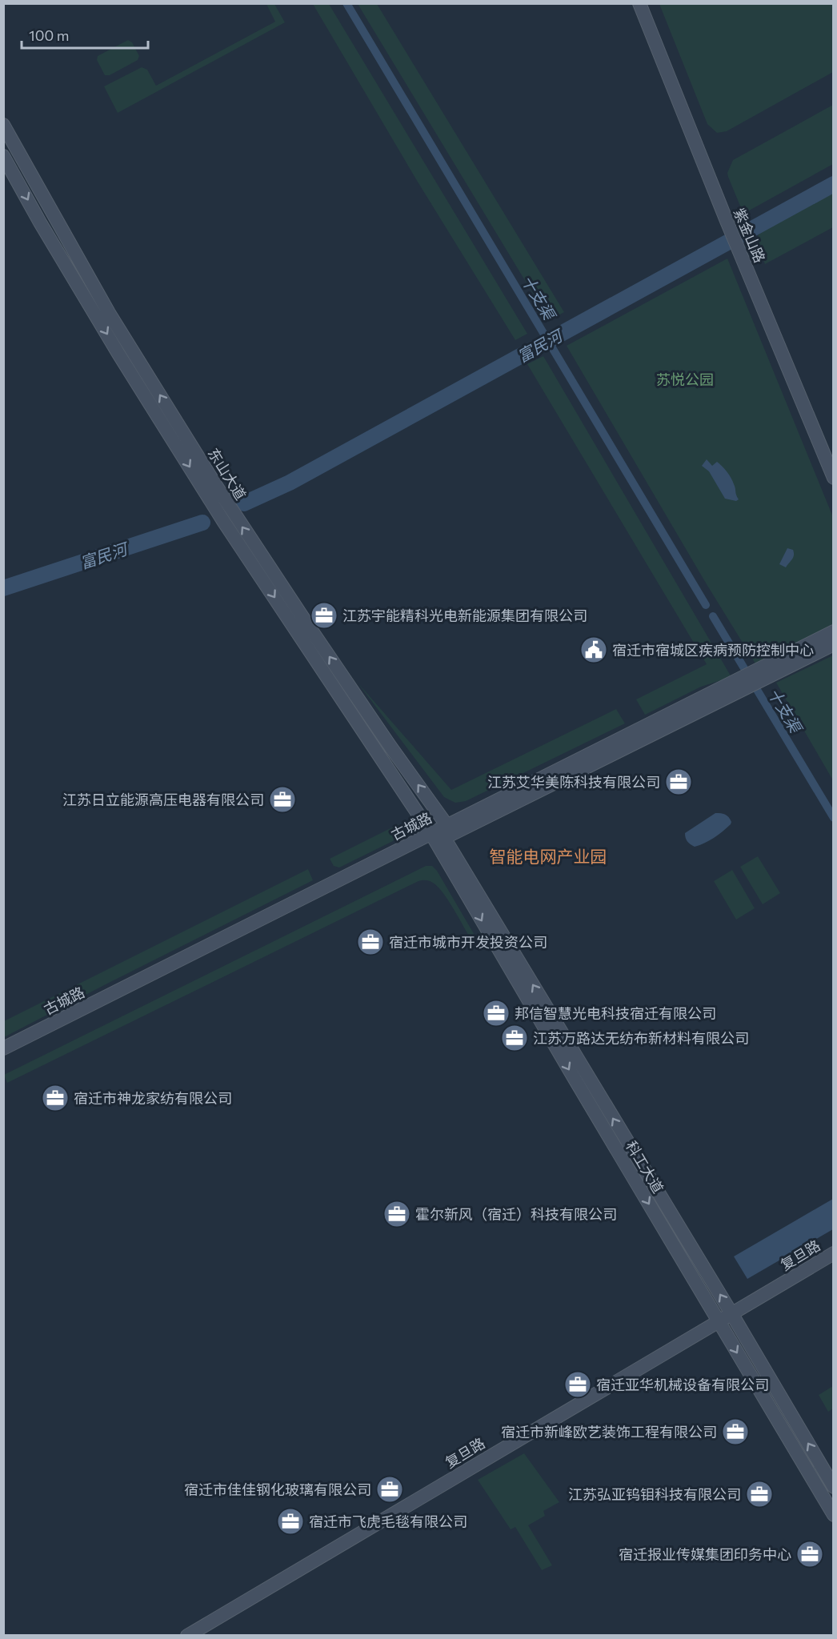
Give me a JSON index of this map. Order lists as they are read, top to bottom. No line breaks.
{"streets":{"main road":["紫金山路","东山大道","古城路","科工大道","复旦路"]},"crossings":[["东山大道","古城路"],["东山大道","科工大道"],["古城路","科工大道"],["科工大道","复旦路"]],"districts":["智能电网产业园"],"water":["十支渠","富民河"],"parks":["苏悦公园"],"places":{"office":["江苏宇能精科光电新能源集团有限公司","江苏艾华美陈科技有限公司","江苏日立能源高压电器有限公司","宿迁市城市开发投资公司","邦信智慧光电科技宿迁有限公司","江苏万路达无纺布新材料有限公司","宿迁市神龙家纺有限公司","霍尔新风（宿迁）科技有限公司","宿迁亚华机械设备有限公司","宿迁市新峰欧艺装饰工程有限公司","宿迁市佳佳钢化玻璃有限公司","江苏弘亚钨钼科技有限公司","宿迁市飞虎毛毯有限公司","宿迁报业传媒集团印务中心"],"public building":["宿迁市宿城区疾病预防控制中心"]},"scale_bar":"100 m"}
